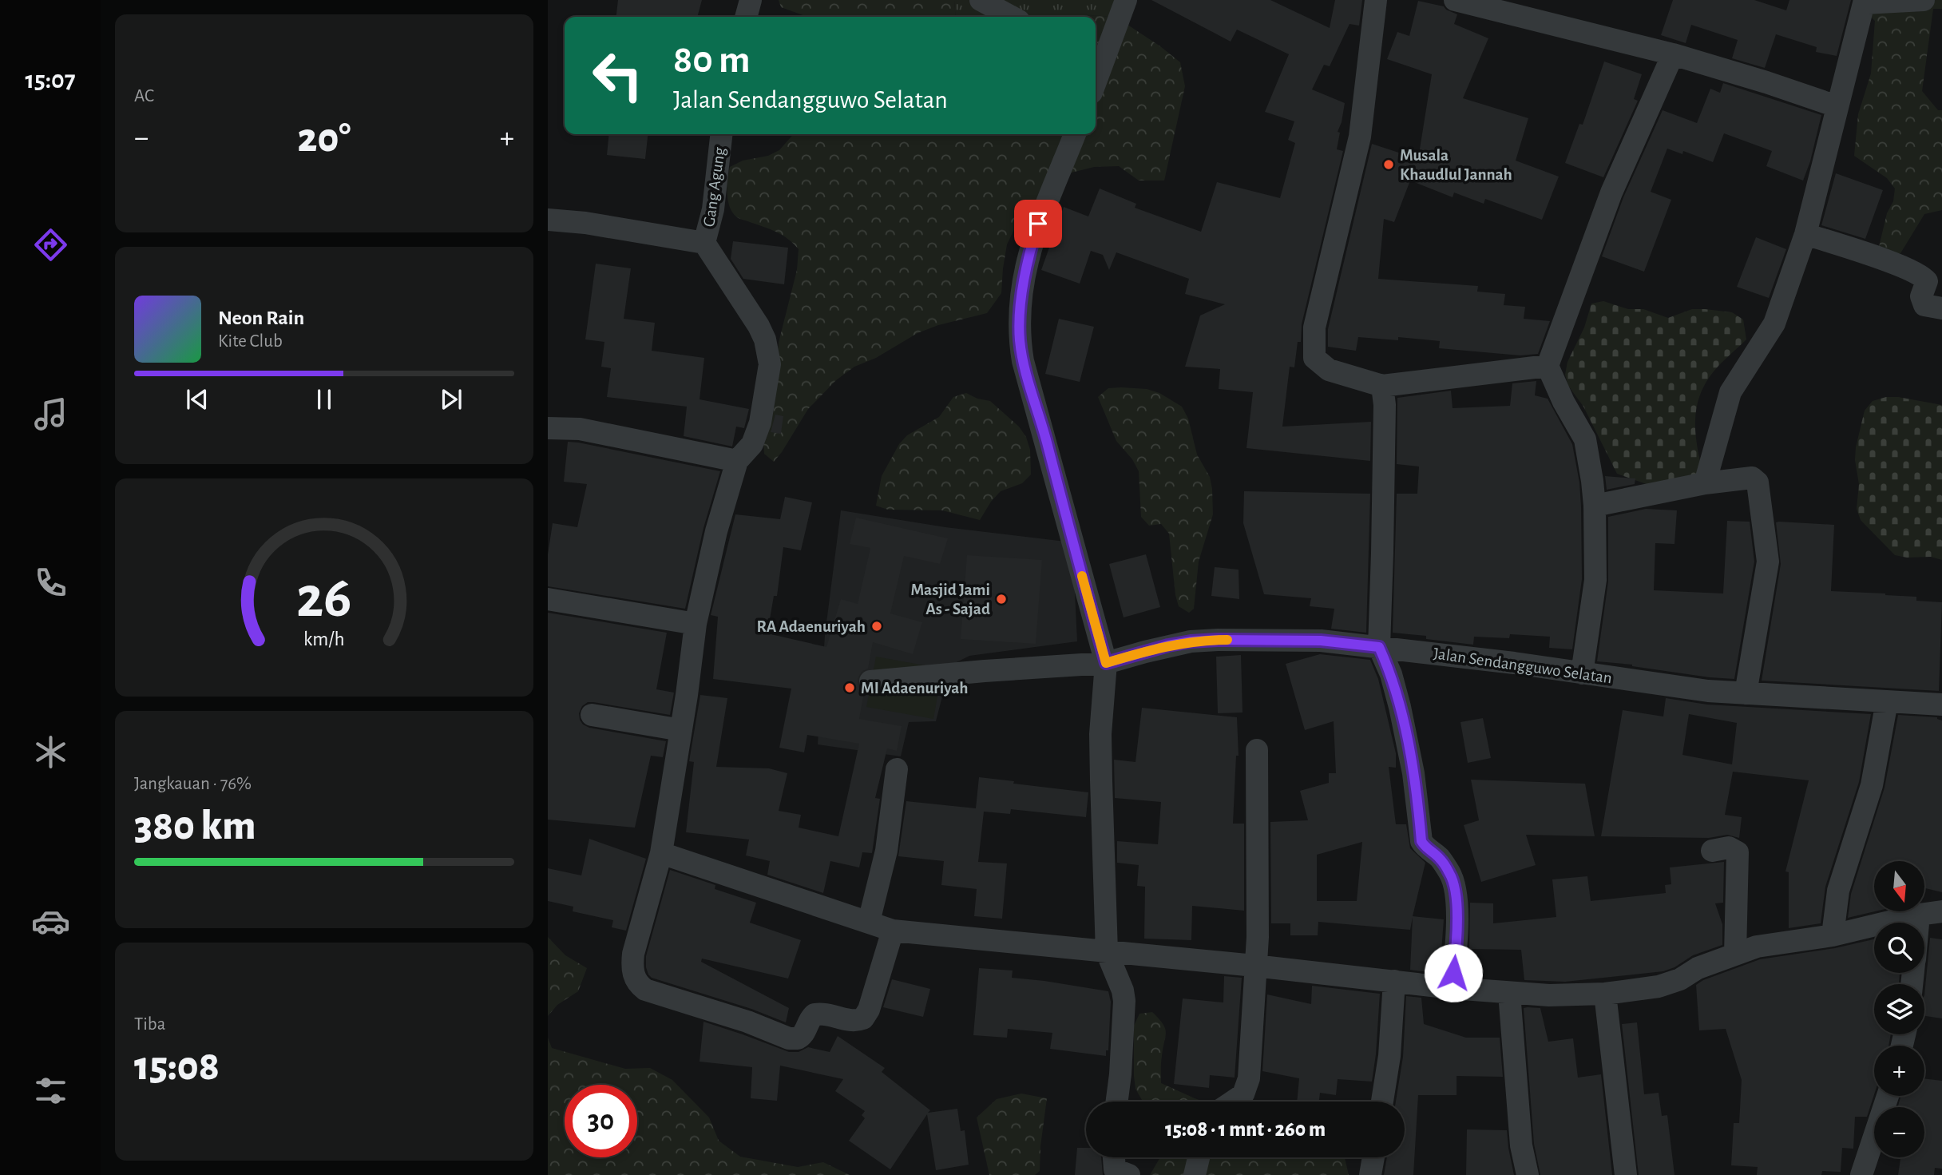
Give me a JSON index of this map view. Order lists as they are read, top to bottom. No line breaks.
{"streets":{"street":["Gang Agung","Jalan Sendangguwo Selatan"]},"places":["Musala Khaudlul Jannah","Masjid Jami As - Sajad","RA Adaenuriyah","MI Adaenuriyah"],"north":"bottom","page":{"tabs":"15:07","tile":["AC",["Jangkauan · 76%","380 km"],["Tiba","15:08"]],"turn":["80 m","Jalan Sendangguwo Selatan"],"heat":["−","20°","+"],"song":["Neon Rain","Kite Club"],"map_buttons":["+","−"],"limit":"30","trip":"15:08 · 1 mnt · 260 m","gauge":["26","km/h"]}}
